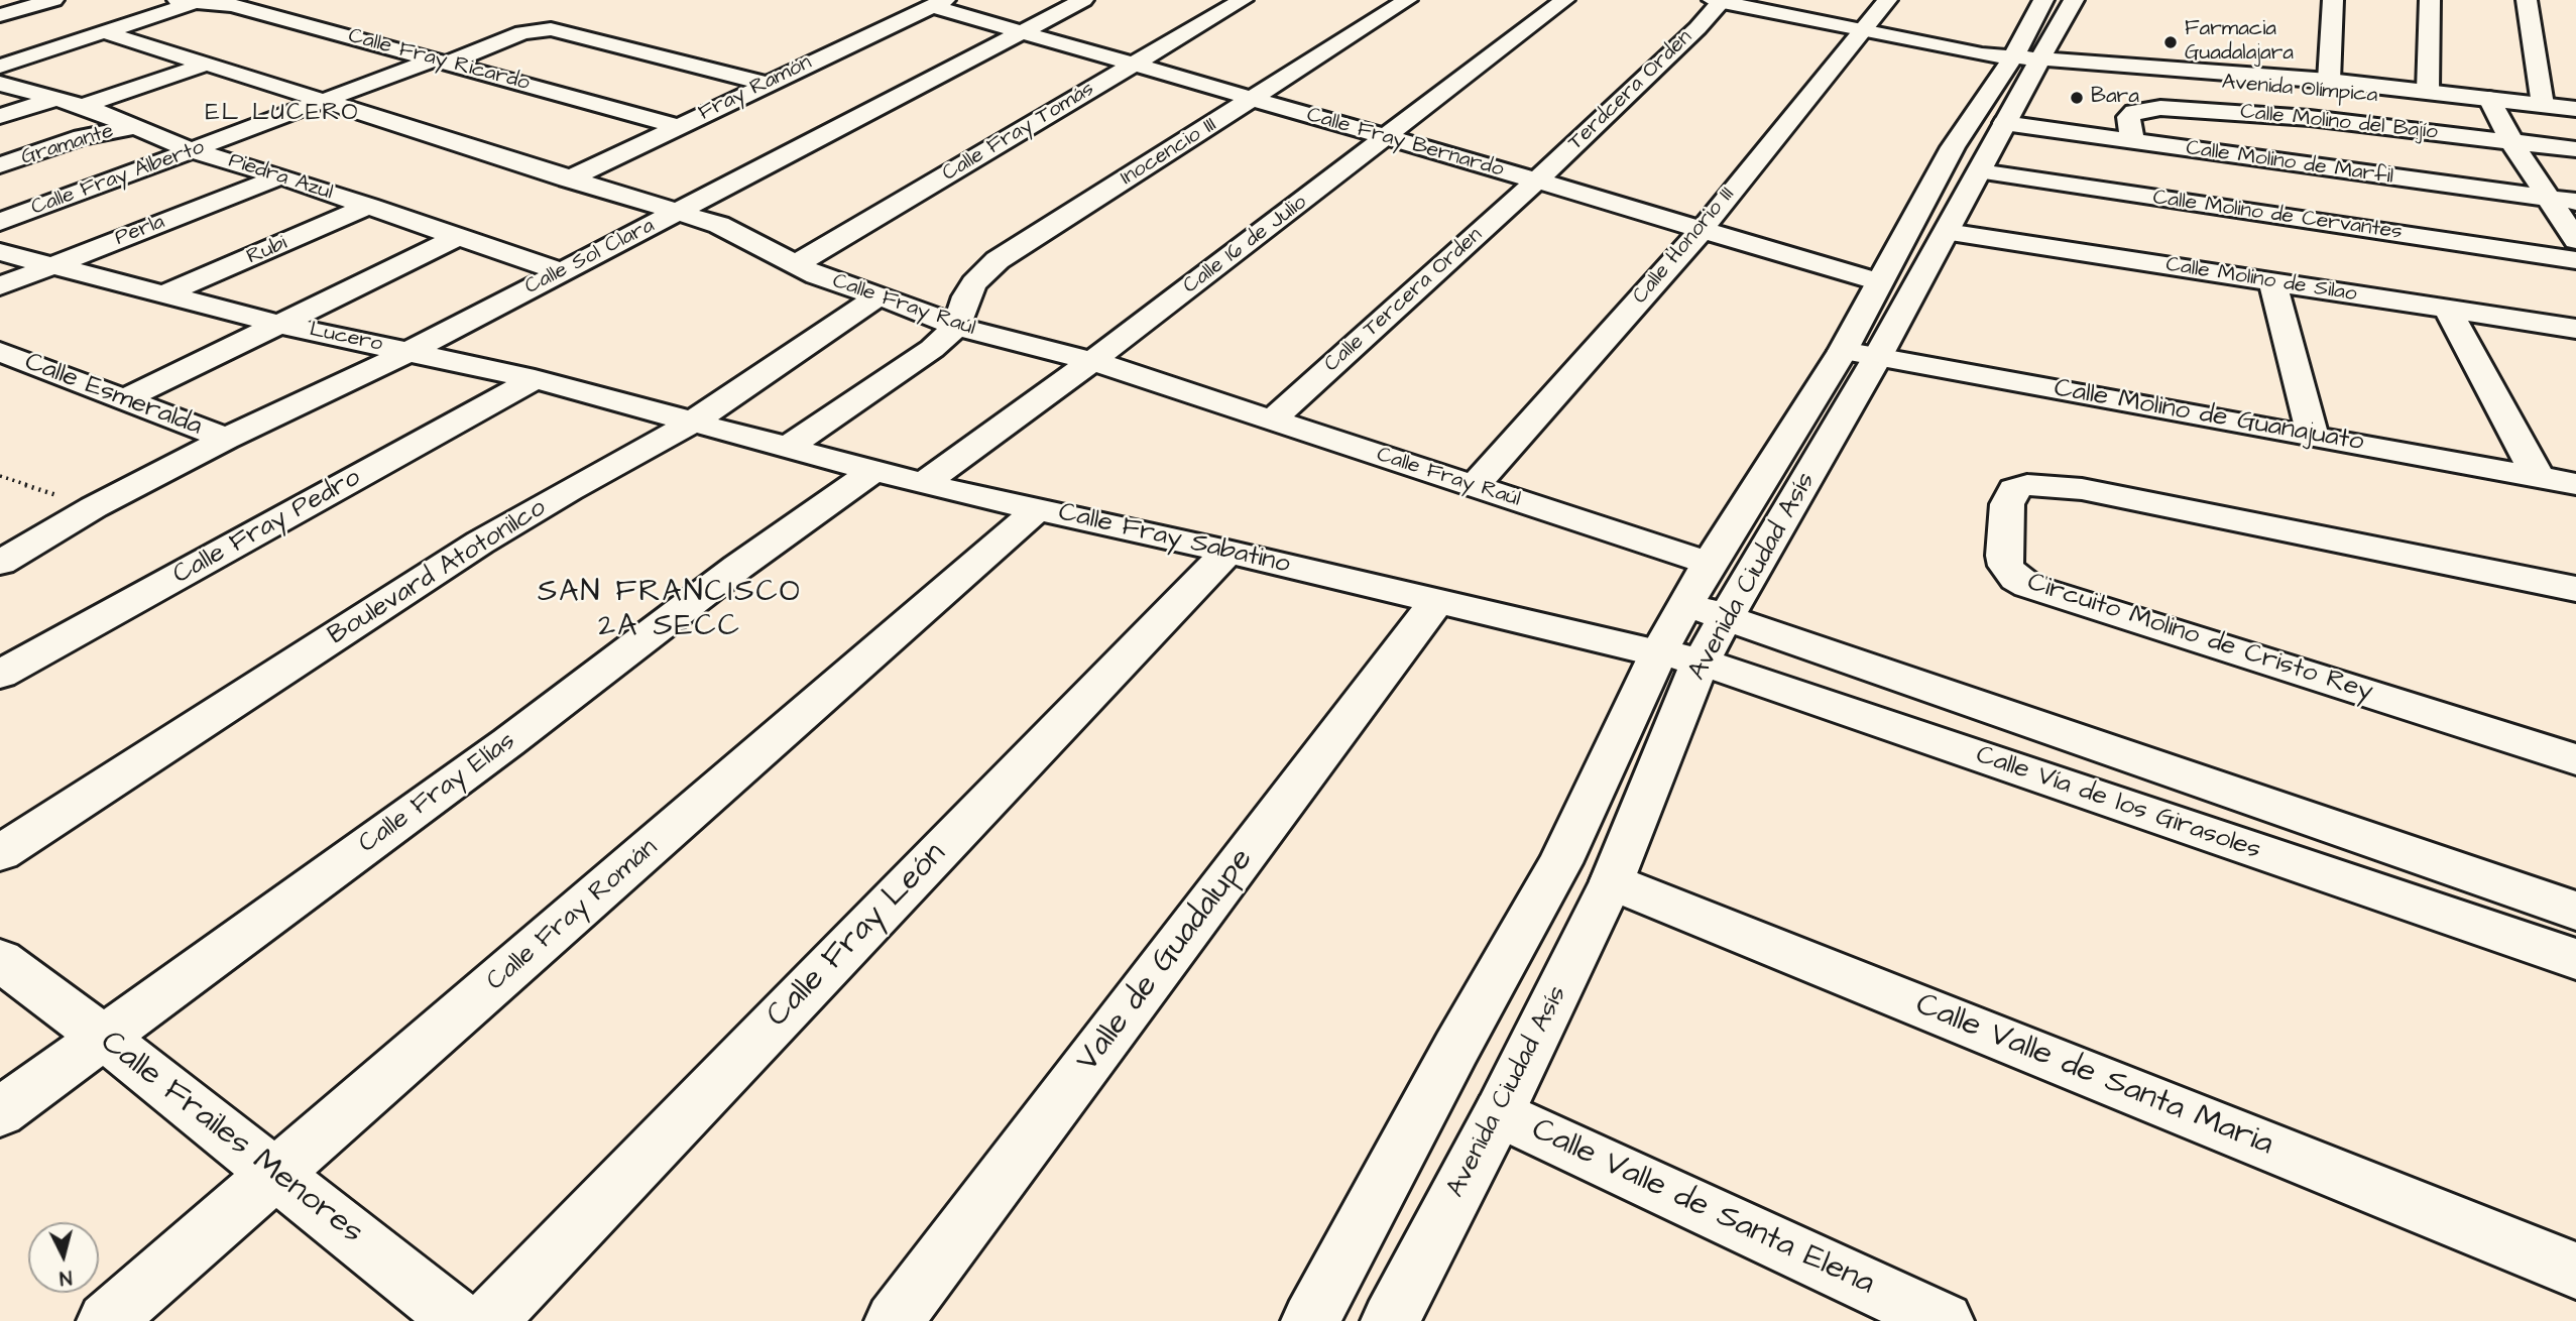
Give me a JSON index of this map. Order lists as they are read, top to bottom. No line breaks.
{"streets":{"street":["Calle Fray Ricardo","Fray Ramón","Avenida Olímpica","Terdcera Orden","Calle Molino del Bajío","Calle Fray Tomás","Calle Fray Bernardo","Gramante","Inocencio III","Calle Molino de Marfil","Piedra Azul","Calle Fray Alberto","Calle Molino de Cervantes","Perla","Calle 16 de Julio","Calle Honorio III","Rubi","Calle Sol Clara","Calle Molino de Silao","Calle Tercera Orden","Calle Fray Raúl","Lucero","Calle Esmeralda","Calle Molino de Guanajuato","Calle Fray Pedro","Calle Fray Sabatino","Boulevard Atotonilco","Avenida Ciudad Asís","Circuito Molino de Cristo Rey","Calle Fray Elías","Calle Vía de los Girasoles","Calle Fray Román","Calle Fray León","Valle de Guadalupe","Calle Valle de Santa Maria","Calle Frailes Menores","Calle Valle de Santa Elena"]},"crossings":[["Calle Fray Ricardo","Fray Ramón"],["Calle Fray Ricardo","Calle Fray Alberto"],["Fray Ramón","Calle Fray Bernardo"],["Fray Ramón","Calle Fray Alberto"],["Fray Ramón","Calle Fray Raúl"],["Avenida Olímpica","Terdcera Orden"],["Avenida Olímpica","Calle Honorio III"],["Avenida Olímpica","Avenida Ciudad Asís"],["Terdcera Orden","Calle Fray Bernardo"],["Terdcera Orden","Calle Tercera Orden"],["Calle Molino del Bajío","Calle Molino de Marfil"],["Calle Fray Tomás","Calle Fray Bernardo"],["Calle Fray Tomás","Calle Fray Raúl"],["Calle Fray Bernardo","Inocencio III"],["Calle Fray Bernardo","Calle 16 de Julio"],["Calle Fray Bernardo","Calle Honorio III"],["Calle Fray Bernardo","Calle Sol Clara"],["Calle Fray Bernardo","Calle Tercera Orden"],["Calle Fray Bernardo","Avenida Ciudad Asís"],["Gramante","Piedra Azul"],["Inocencio III","Calle Fray Raúl"],["Calle Molino de Marfil","Avenida Ciudad Asís"],["Piedra Azul","Calle Fray Alberto"],["Piedra Azul","Perla"],["Piedra Azul","Rubi"],["Piedra Azul","Calle Sol Clara"],["Calle Fray Alberto","Calle Fray Raúl"],["Calle Molino de Cervantes","Avenida Ciudad Asís"],["Perla","Lucero"],["Calle 16 de Julio","Calle Fray Raúl"],["Calle 16 de Julio","Calle Fray Sabatino"],["Calle Honorio III","Calle Fray Raúl"],["Rubi","Lucero"],["Calle Sol Clara","Calle Fray Raúl"],["Calle Sol Clara","Lucero"],["Calle Sol Clara","Calle Esmeralda"],["Calle Molino de Silao","Avenida Ciudad Asís"],["Calle Tercera Orden","Calle Fray Raúl"],["Calle Fray Raúl","Boulevard Atotonilco"],["Calle Fray Raúl","Avenida Ciudad Asís"],["Lucero","Calle Fray Pedro"],["Lucero","Calle Fray Sabatino"],["Lucero","Boulevard Atotonilco"],["Calle Molino de Guanajuato","Avenida Ciudad Asís"],["Calle Fray Sabatino","Boulevard Atotonilco"],["Calle Fray Sabatino","Avenida Ciudad Asís"],["Calle Fray Sabatino","Calle Fray Elías"],["Calle Fray Sabatino","Calle Vía de los Girasoles"],["Calle Fray Sabatino","Calle Fray Román"],["Calle Fray Sabatino","Calle Fray León"],["Calle Fray Sabatino","Valle de Guadalupe"],["Avenida Ciudad Asís","Calle Vía de los Girasoles"],["Avenida Ciudad Asís","Calle Valle de Santa Maria"],["Avenida Ciudad Asís","Calle Valle de Santa Elena"],["Calle Fray Elías","Calle Frailes Menores"],["Calle Fray Román","Calle Frailes Menores"]],"districts":["EL LUCERO","SAN FRANCISCO 2A SECC"],"places":["Farmacia Guadalajara","Bara"],"north":"bottom"}
